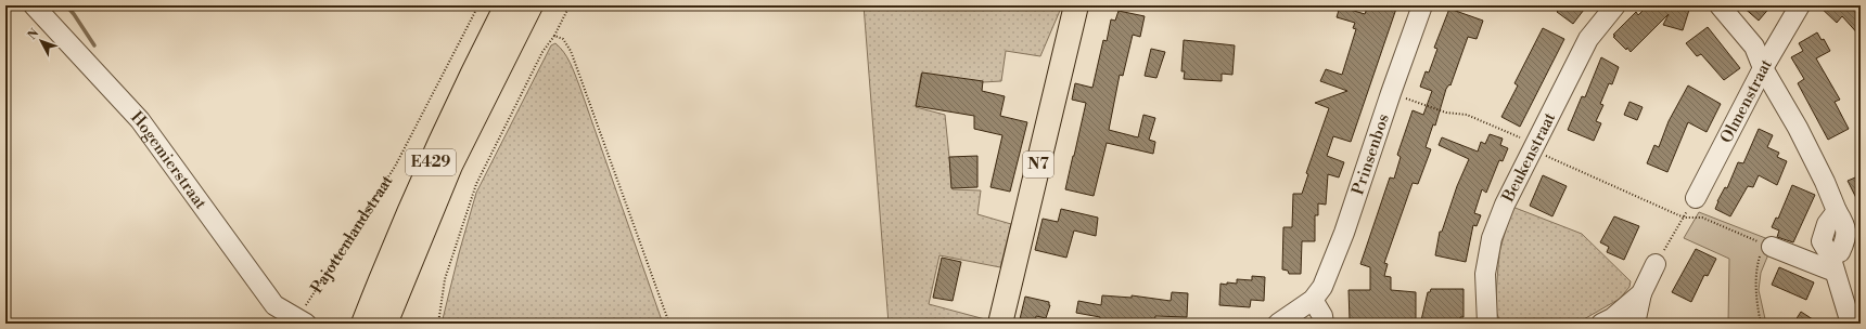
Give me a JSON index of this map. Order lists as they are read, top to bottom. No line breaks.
{"streets":{"main road":["E429","N7"],"street":["Olmenstraat","Prinsenbos","Beukenstraat","Hogemierstraat"],"path":["Pajottenlandstraat"]},"crossings":[["Hogemierstraat","Pajottenlandstraat"]],"north":"top left"}
